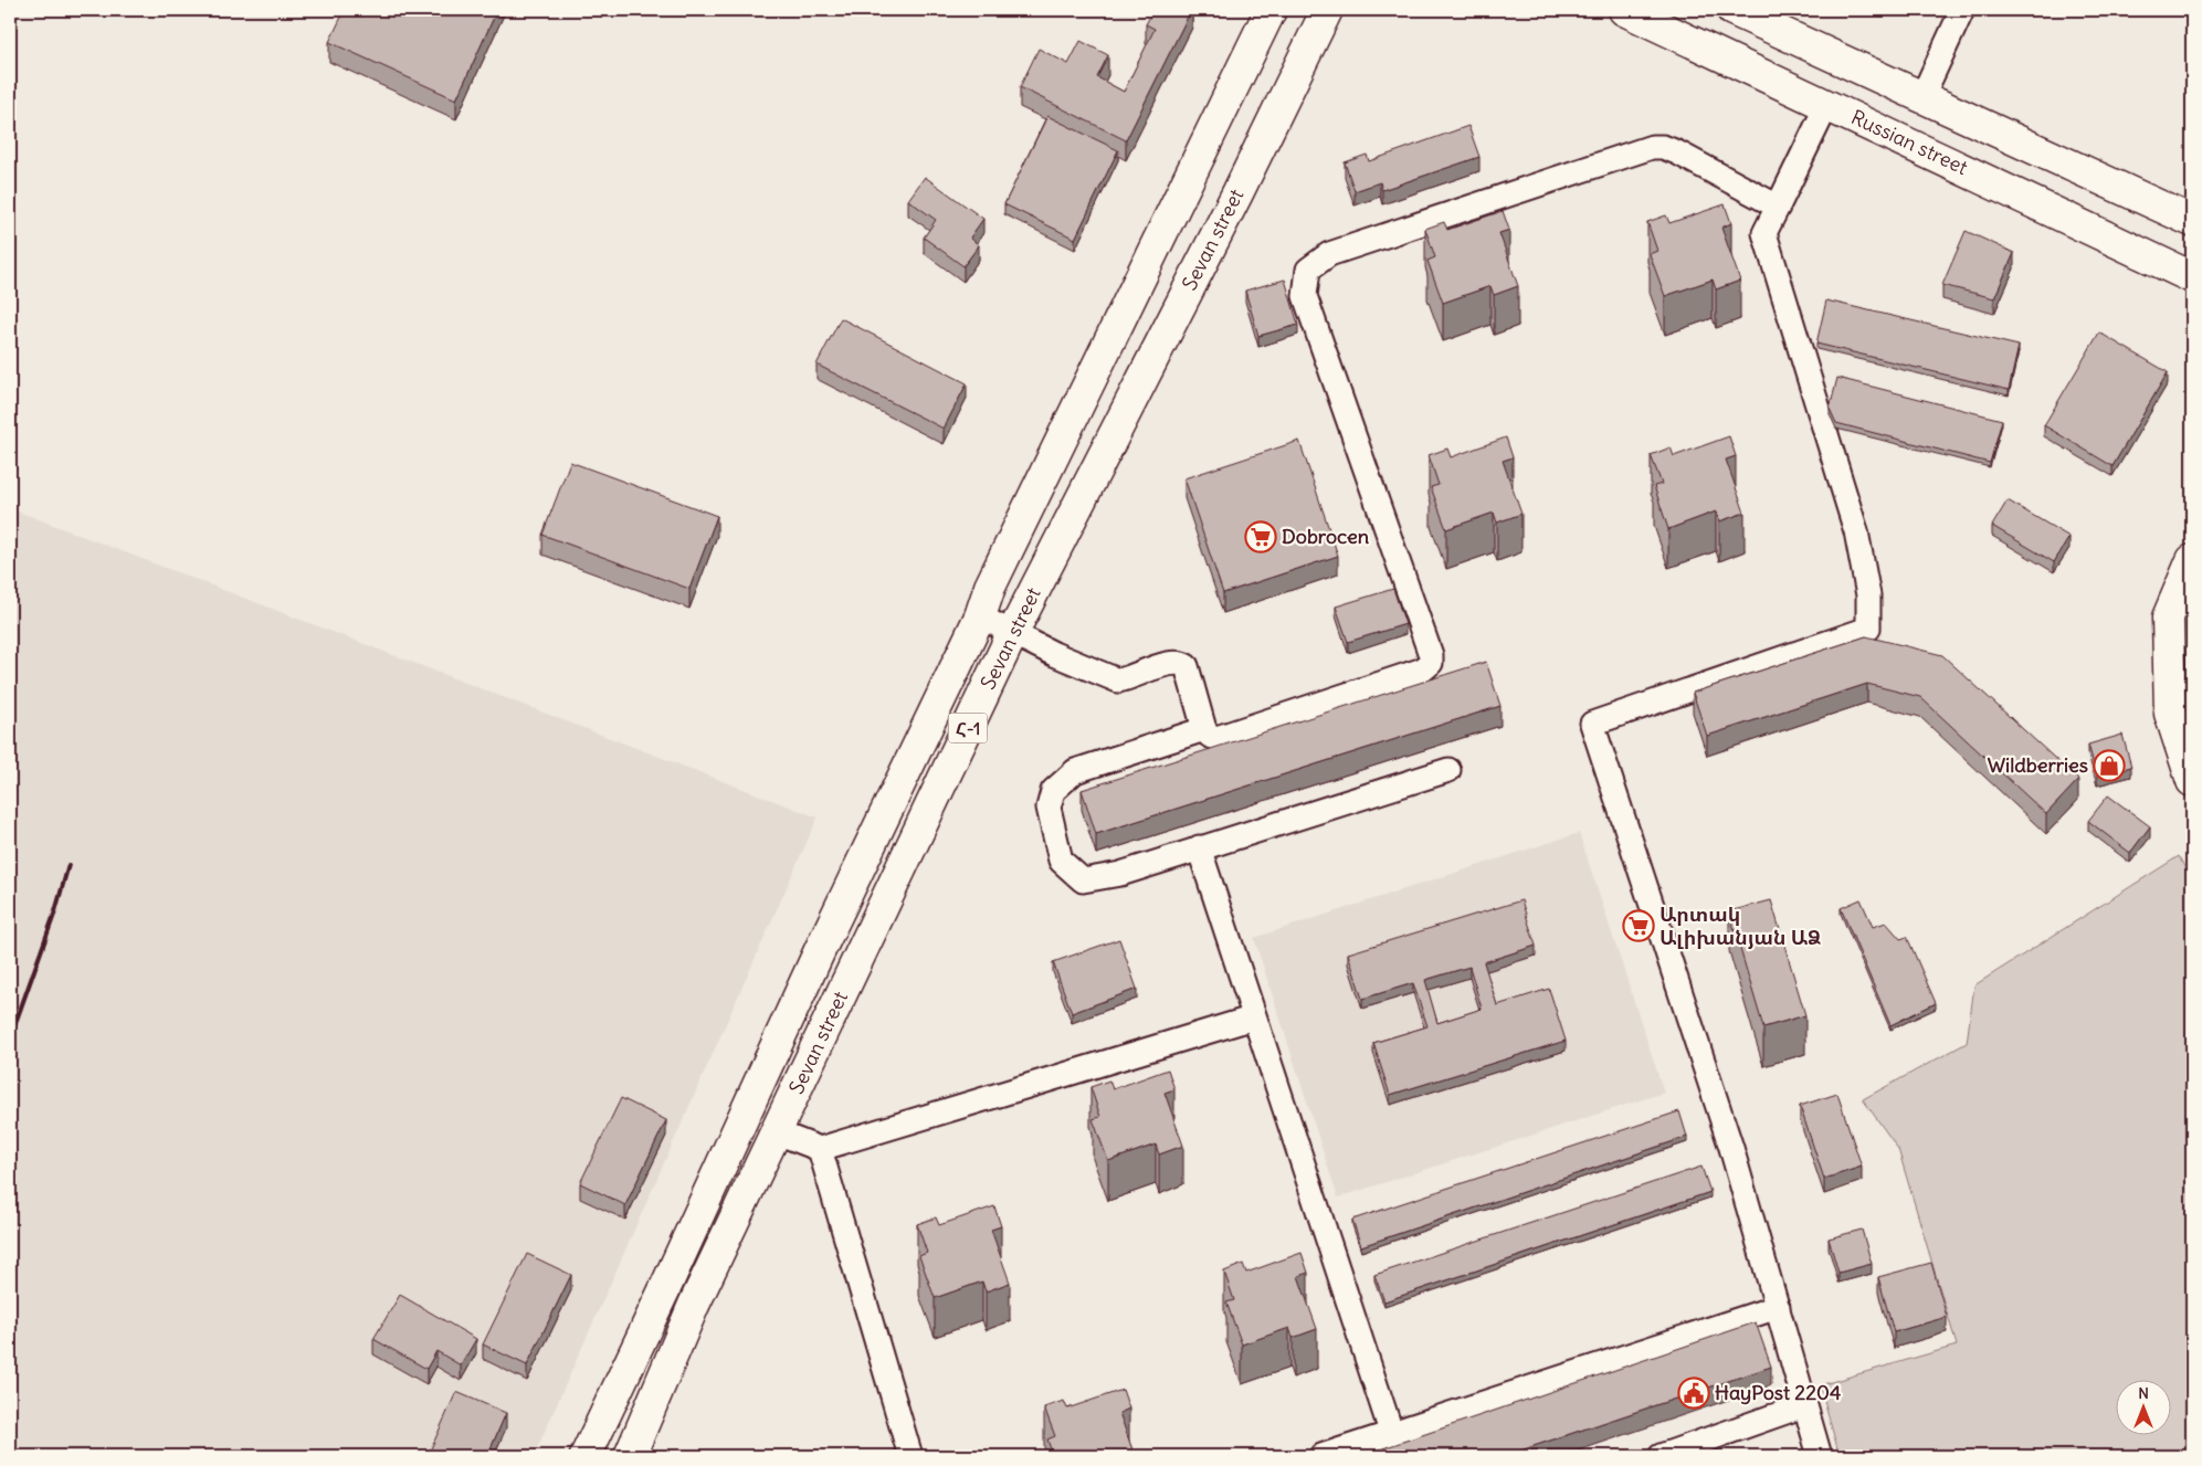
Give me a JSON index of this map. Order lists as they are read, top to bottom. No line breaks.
{"streets":{"main road":["Russian street","Sevan street","Հ-1"]},"places":{"supermarket":["Dobrocen","Արտակ Ալիխանյան ԱՁ"],"shop":["Wildberries"],"public building":["HayPost 2204"]},"north":"top"}
